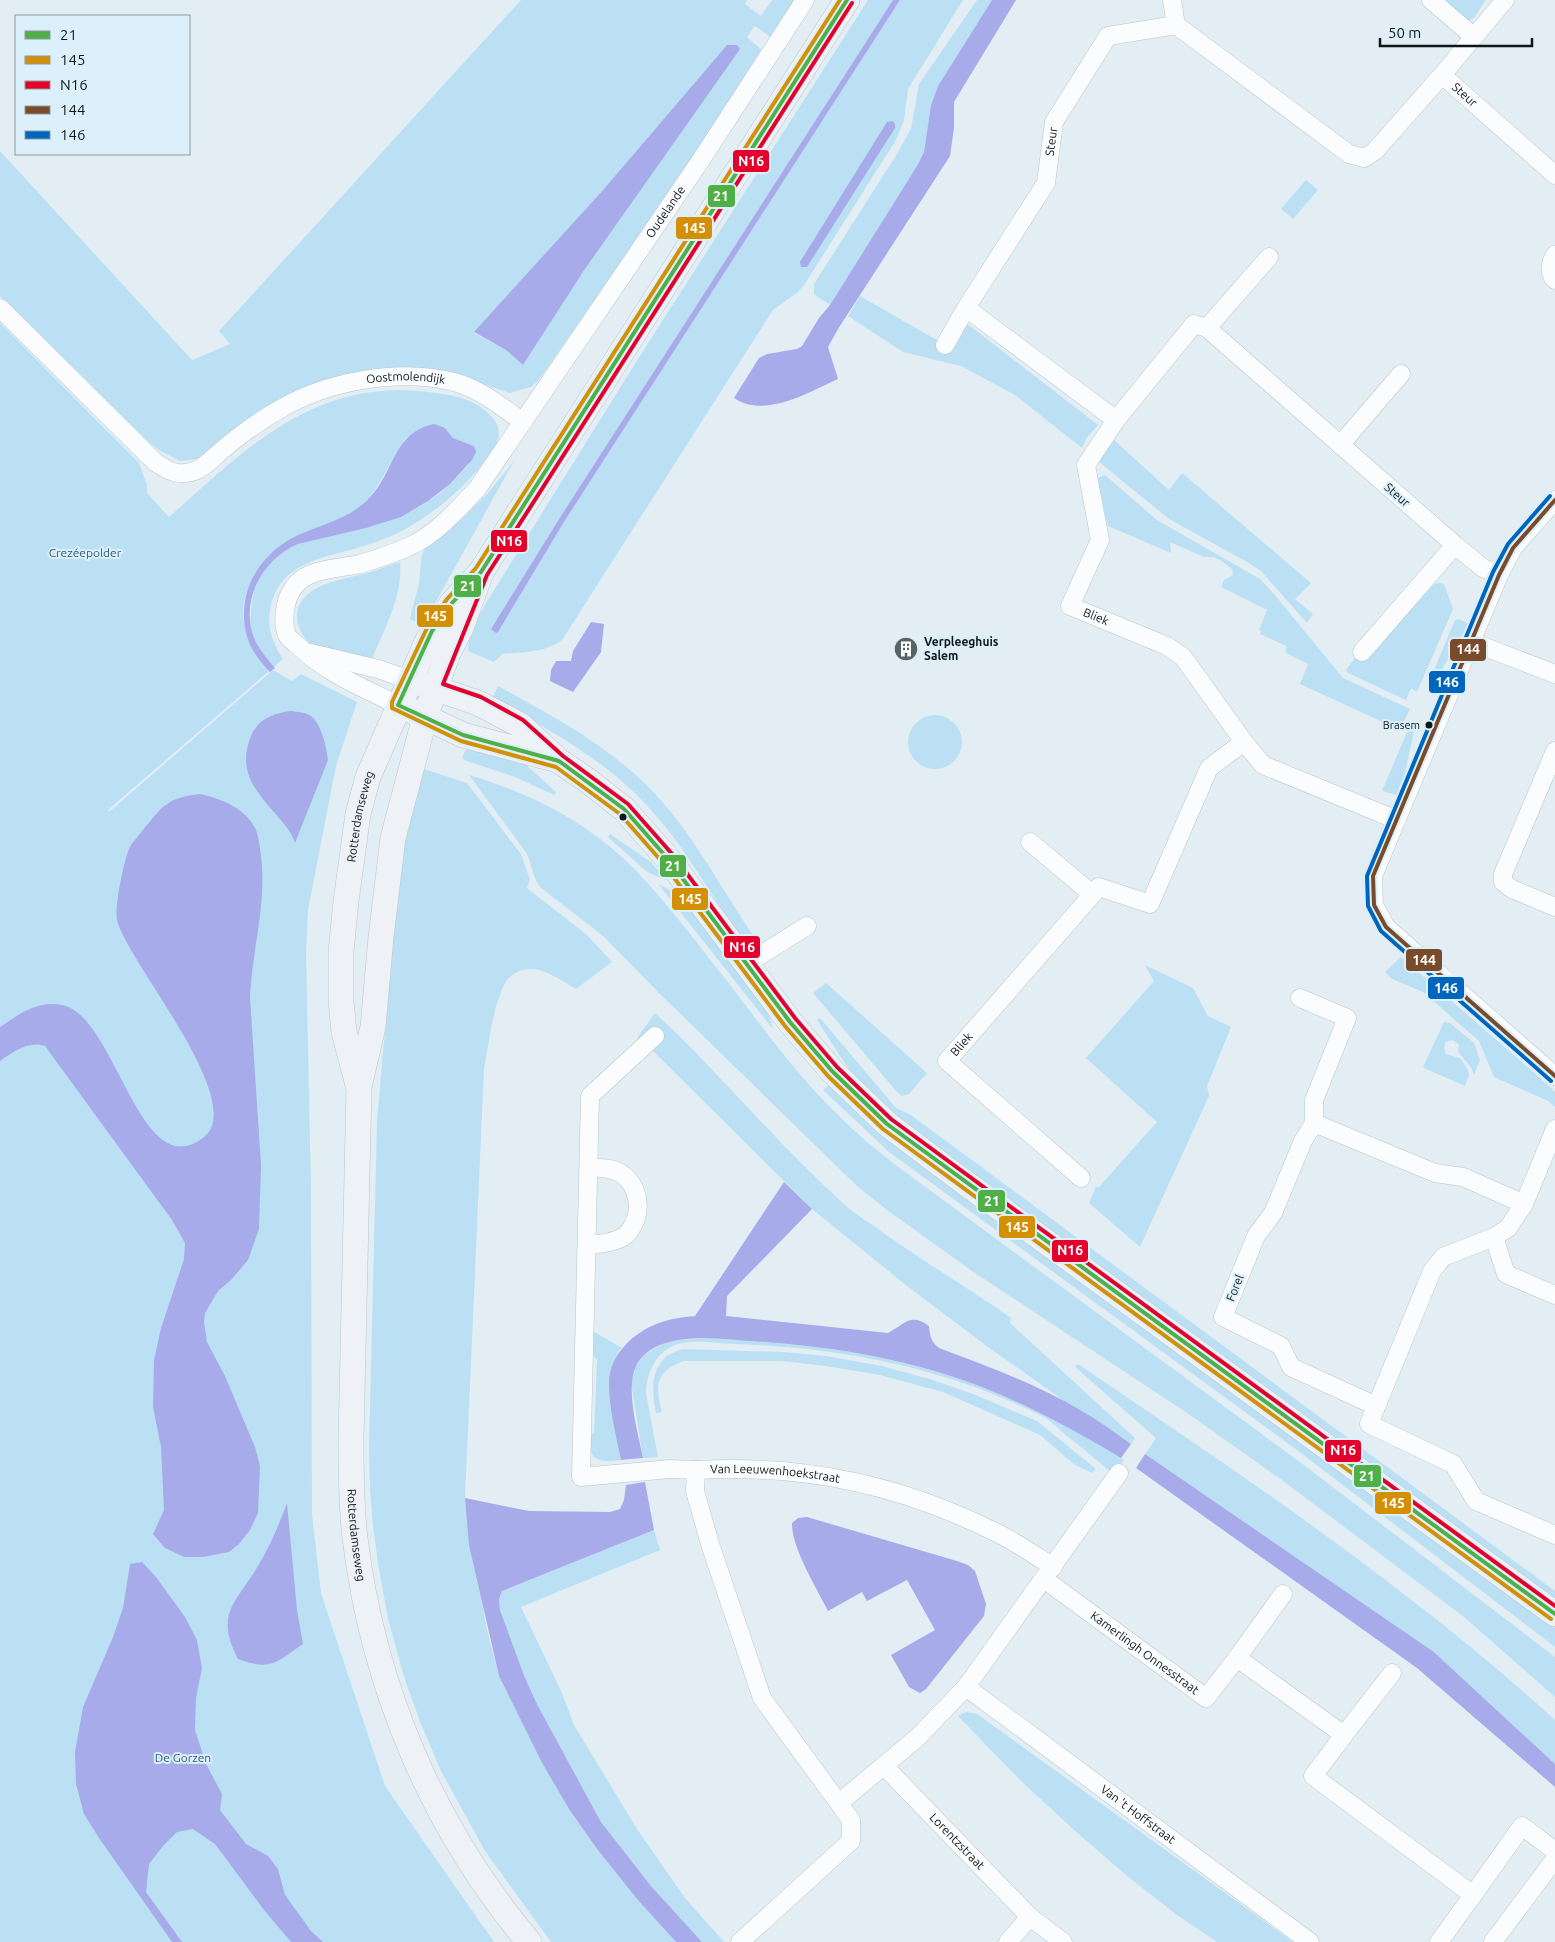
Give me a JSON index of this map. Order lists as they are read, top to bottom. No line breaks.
{"streets":{"main road":["Rotterdamseweg"],"street":["Steur","Oudelande","Oostmolendijk","Bliek","Forel","Van Leeuwenhoekstraat","Kamerlingh Onnesstraat","Van 't Hoffstraat","Lorentzstraat"]},"crossings":[["Oudelande","Oostmolendijk"],["Van Leeuwenhoekstraat","Kamerlingh Onnesstraat"]],"parks":["Crezéepolder","De Gorzen"],"places":{"building":["Verpleeghuis Salem"],"other":["Brasem"]},"lines":["transit line 21","transit line 145","transit line N16","transit line 146","transit line 144"],"legend":["21","145","N16","144","146"],"scale_bar":"50 m"}
